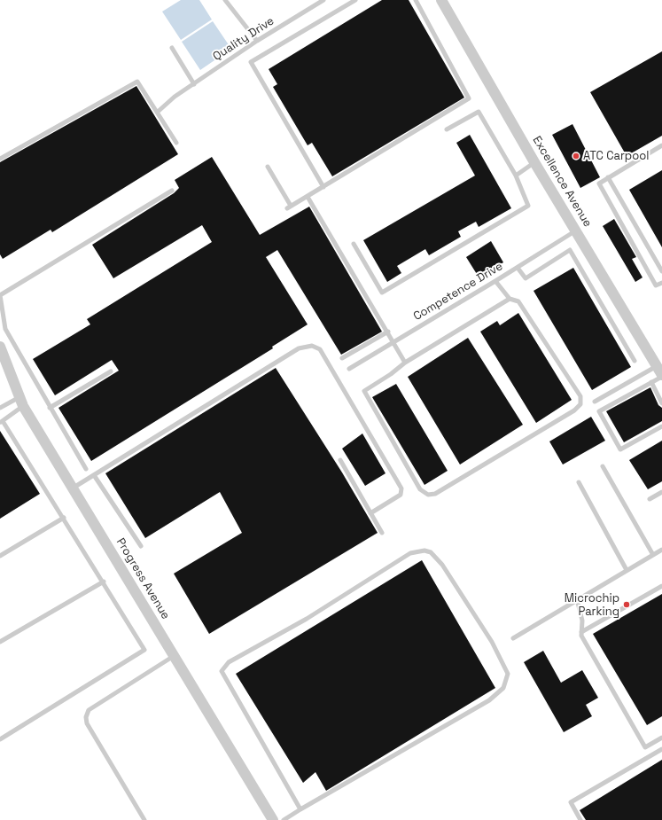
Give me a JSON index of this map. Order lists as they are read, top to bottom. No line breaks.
{"streets":{"street":["Excellence Avenue","Progress Avenue"],"lane":["Quality Drive","Competence Drive"]},"crossings":[["Excellence Avenue","Competence Drive"]],"places":["ATC Carpool","Microchip Parking"]}
